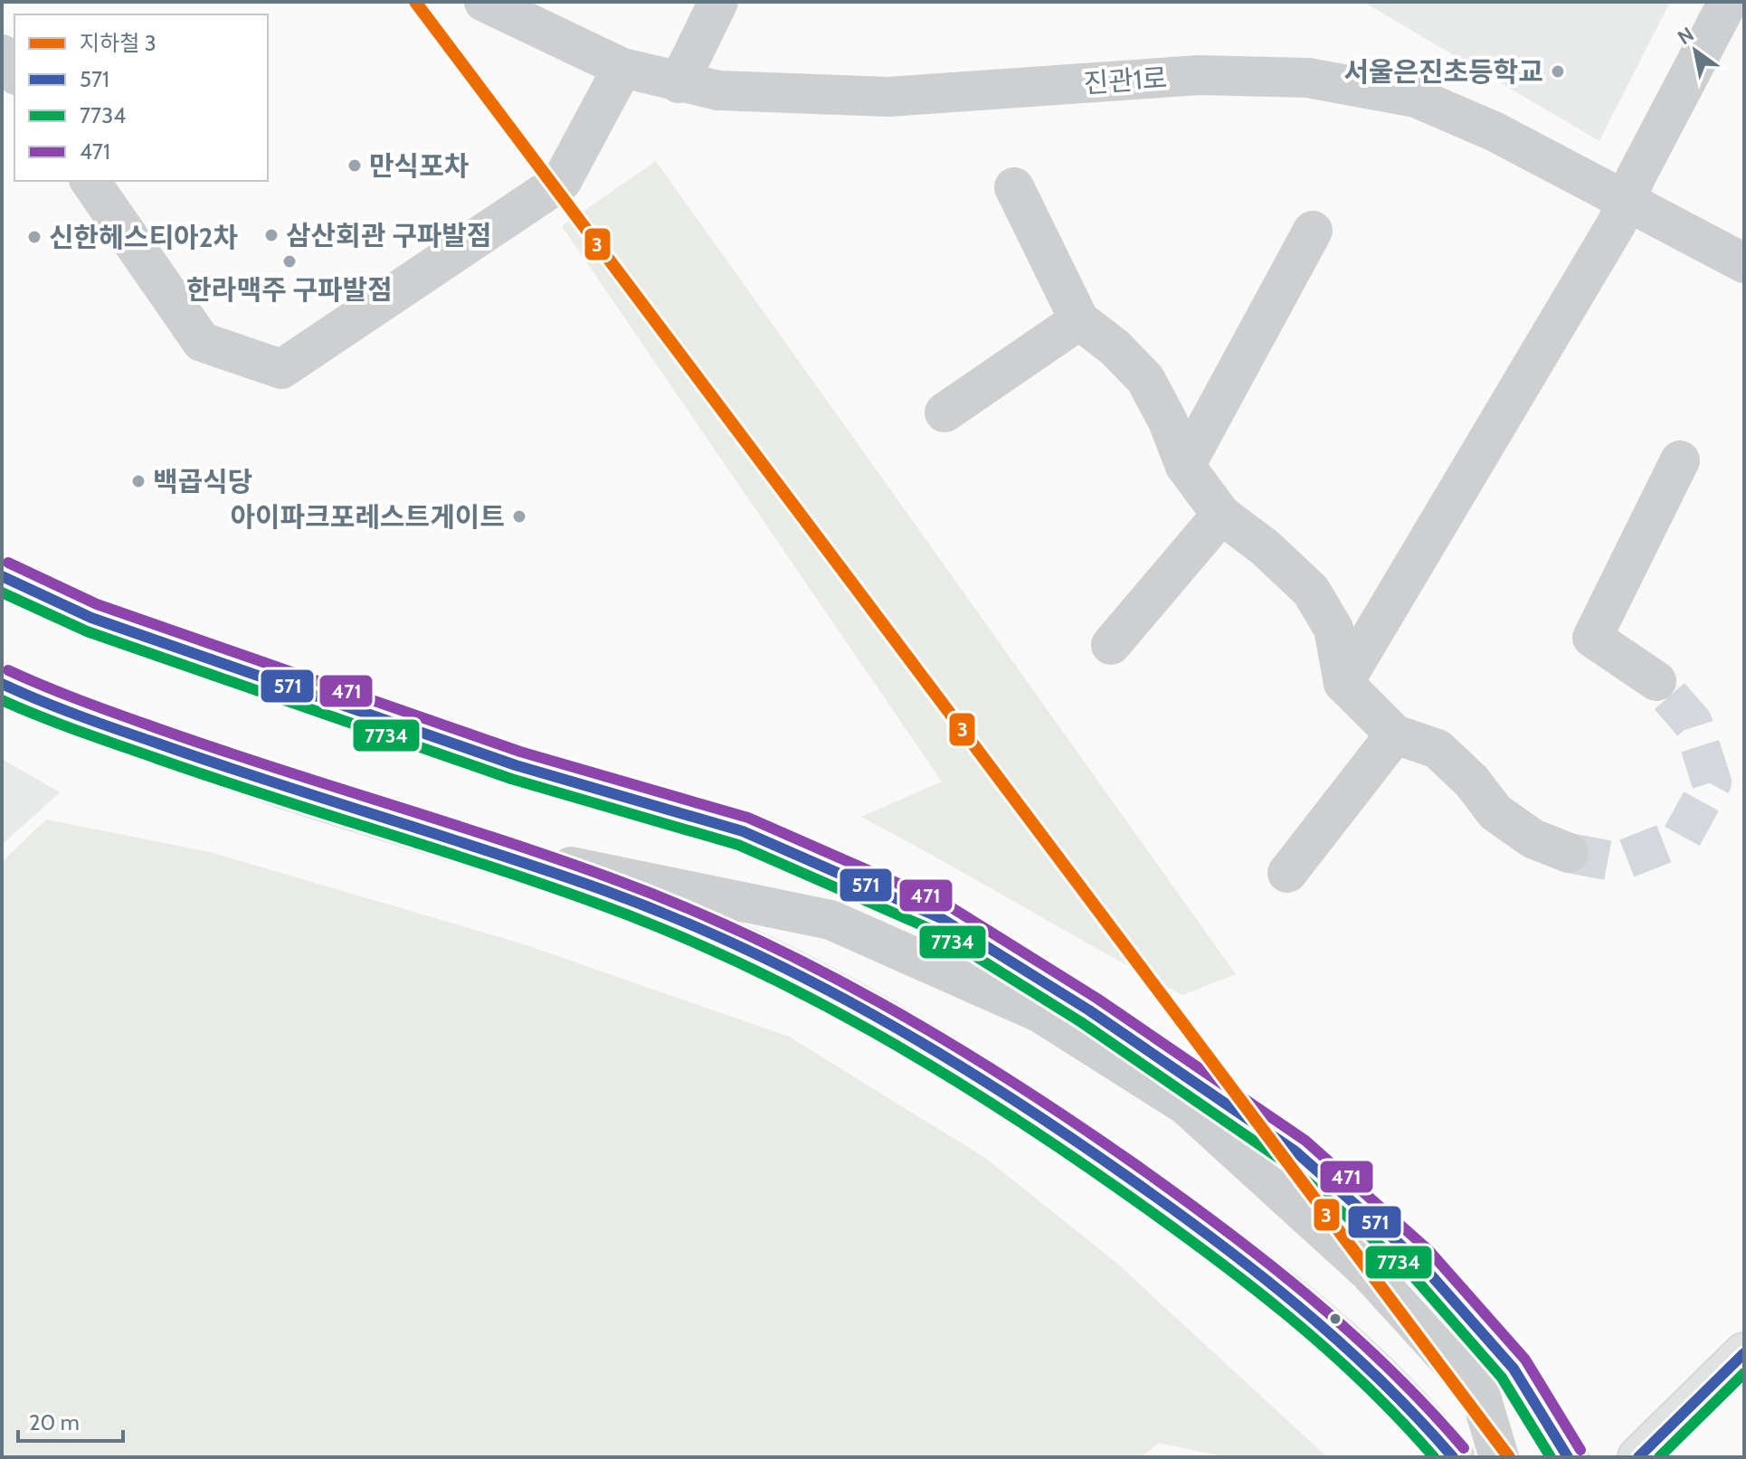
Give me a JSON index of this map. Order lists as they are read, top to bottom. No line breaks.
{"streets":{"street":["진관1로"]},"places":["서울은진초등학교","만식포차","삼산회관 구파발점","신한헤스티아2차","한라맥주 구파발점","백곱식당","아이파크포레스트게이트"],"lines":["metro line 3","transit line 471","transit line 571","transit line 7734"],"legend":["지하철 3","571","7734","471"],"scale_bar":"20 m","north":"top left"}
